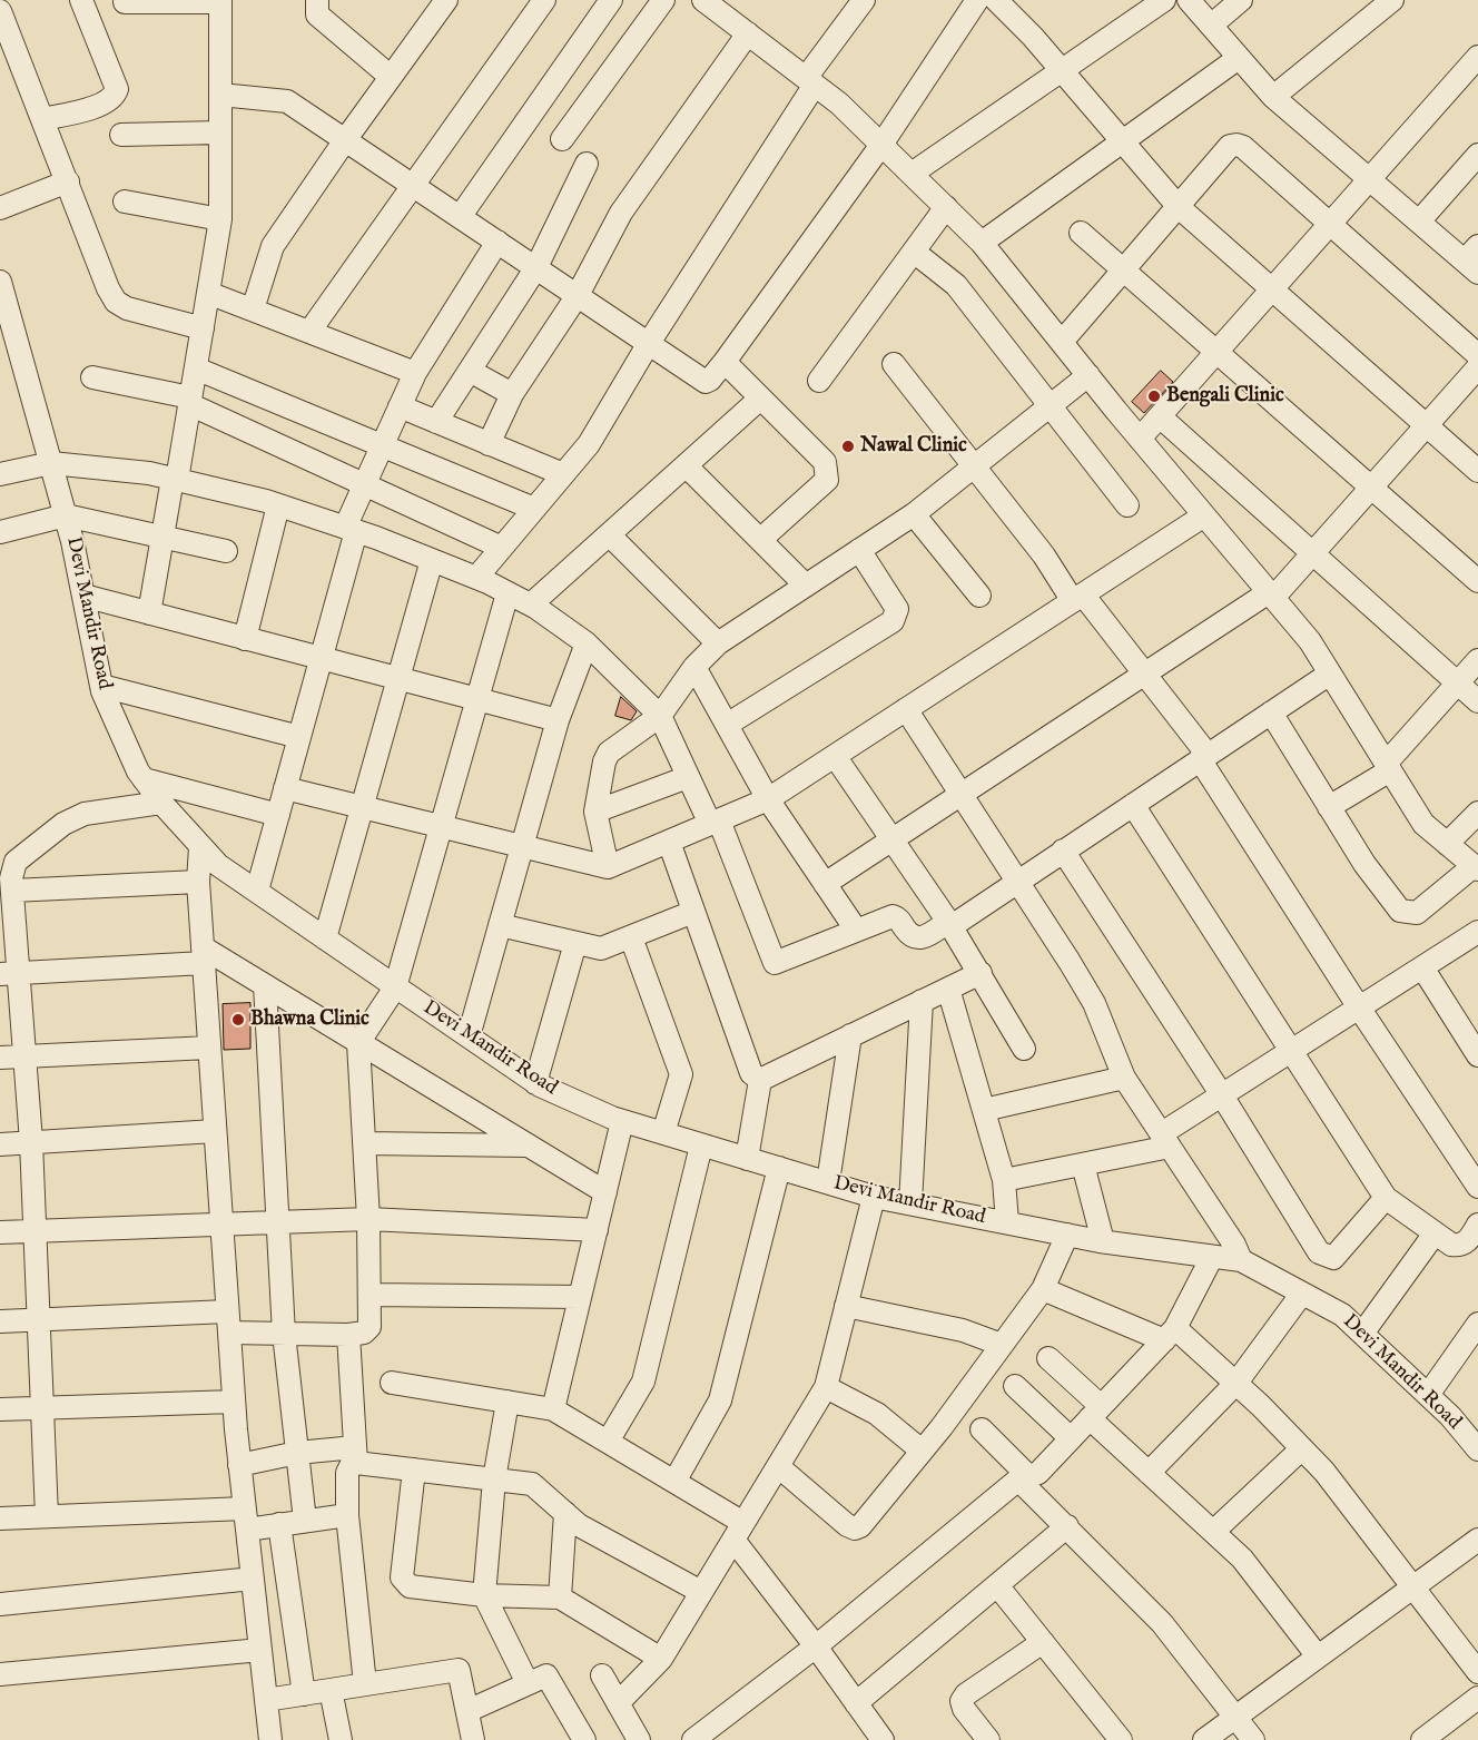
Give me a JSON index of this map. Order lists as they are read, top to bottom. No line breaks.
{"streets":{"street":["Devi Mandir Road"]},"places":["Bengali Clinic","Nawal Clinic","Bhawna Clinic"]}
